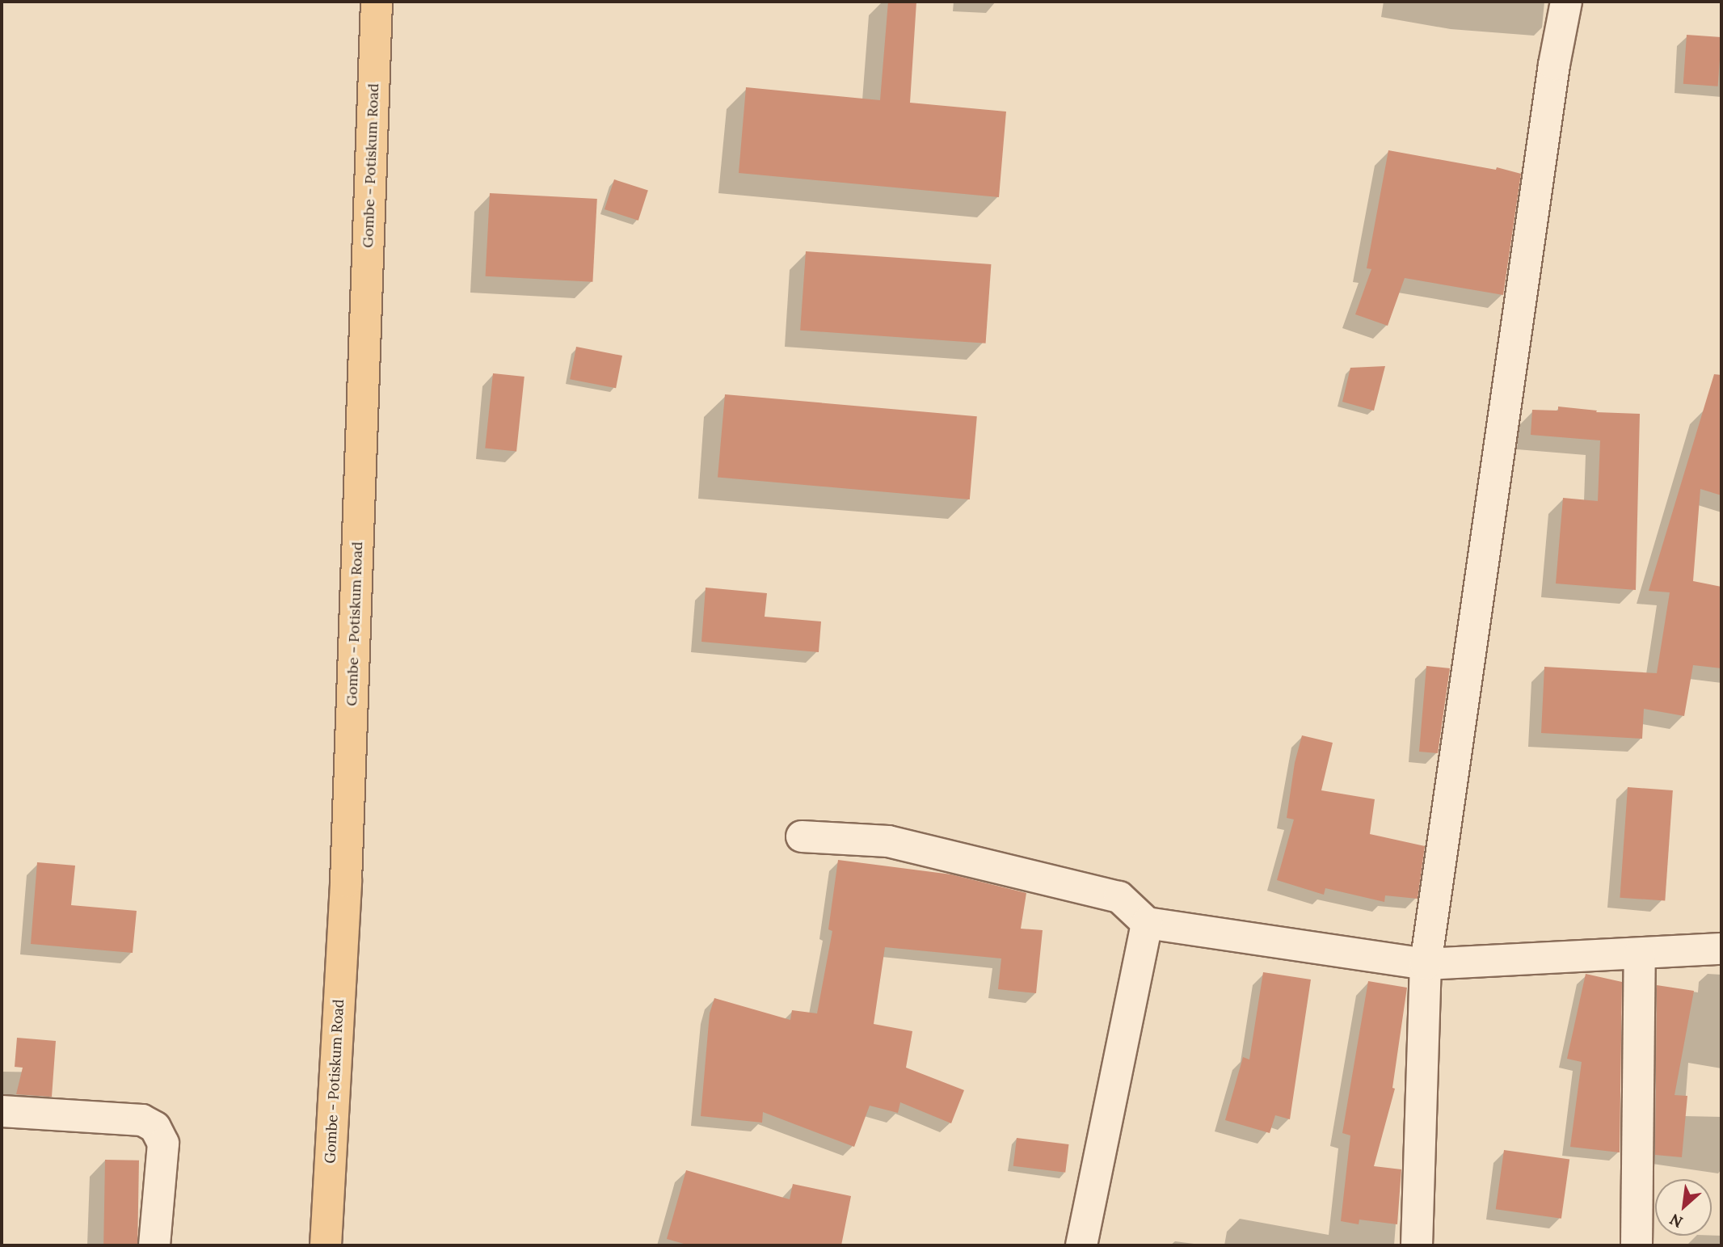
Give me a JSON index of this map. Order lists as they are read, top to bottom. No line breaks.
{"streets":{"main road":["Gombe - Potiskum Road"]},"north":"bottom left"}
